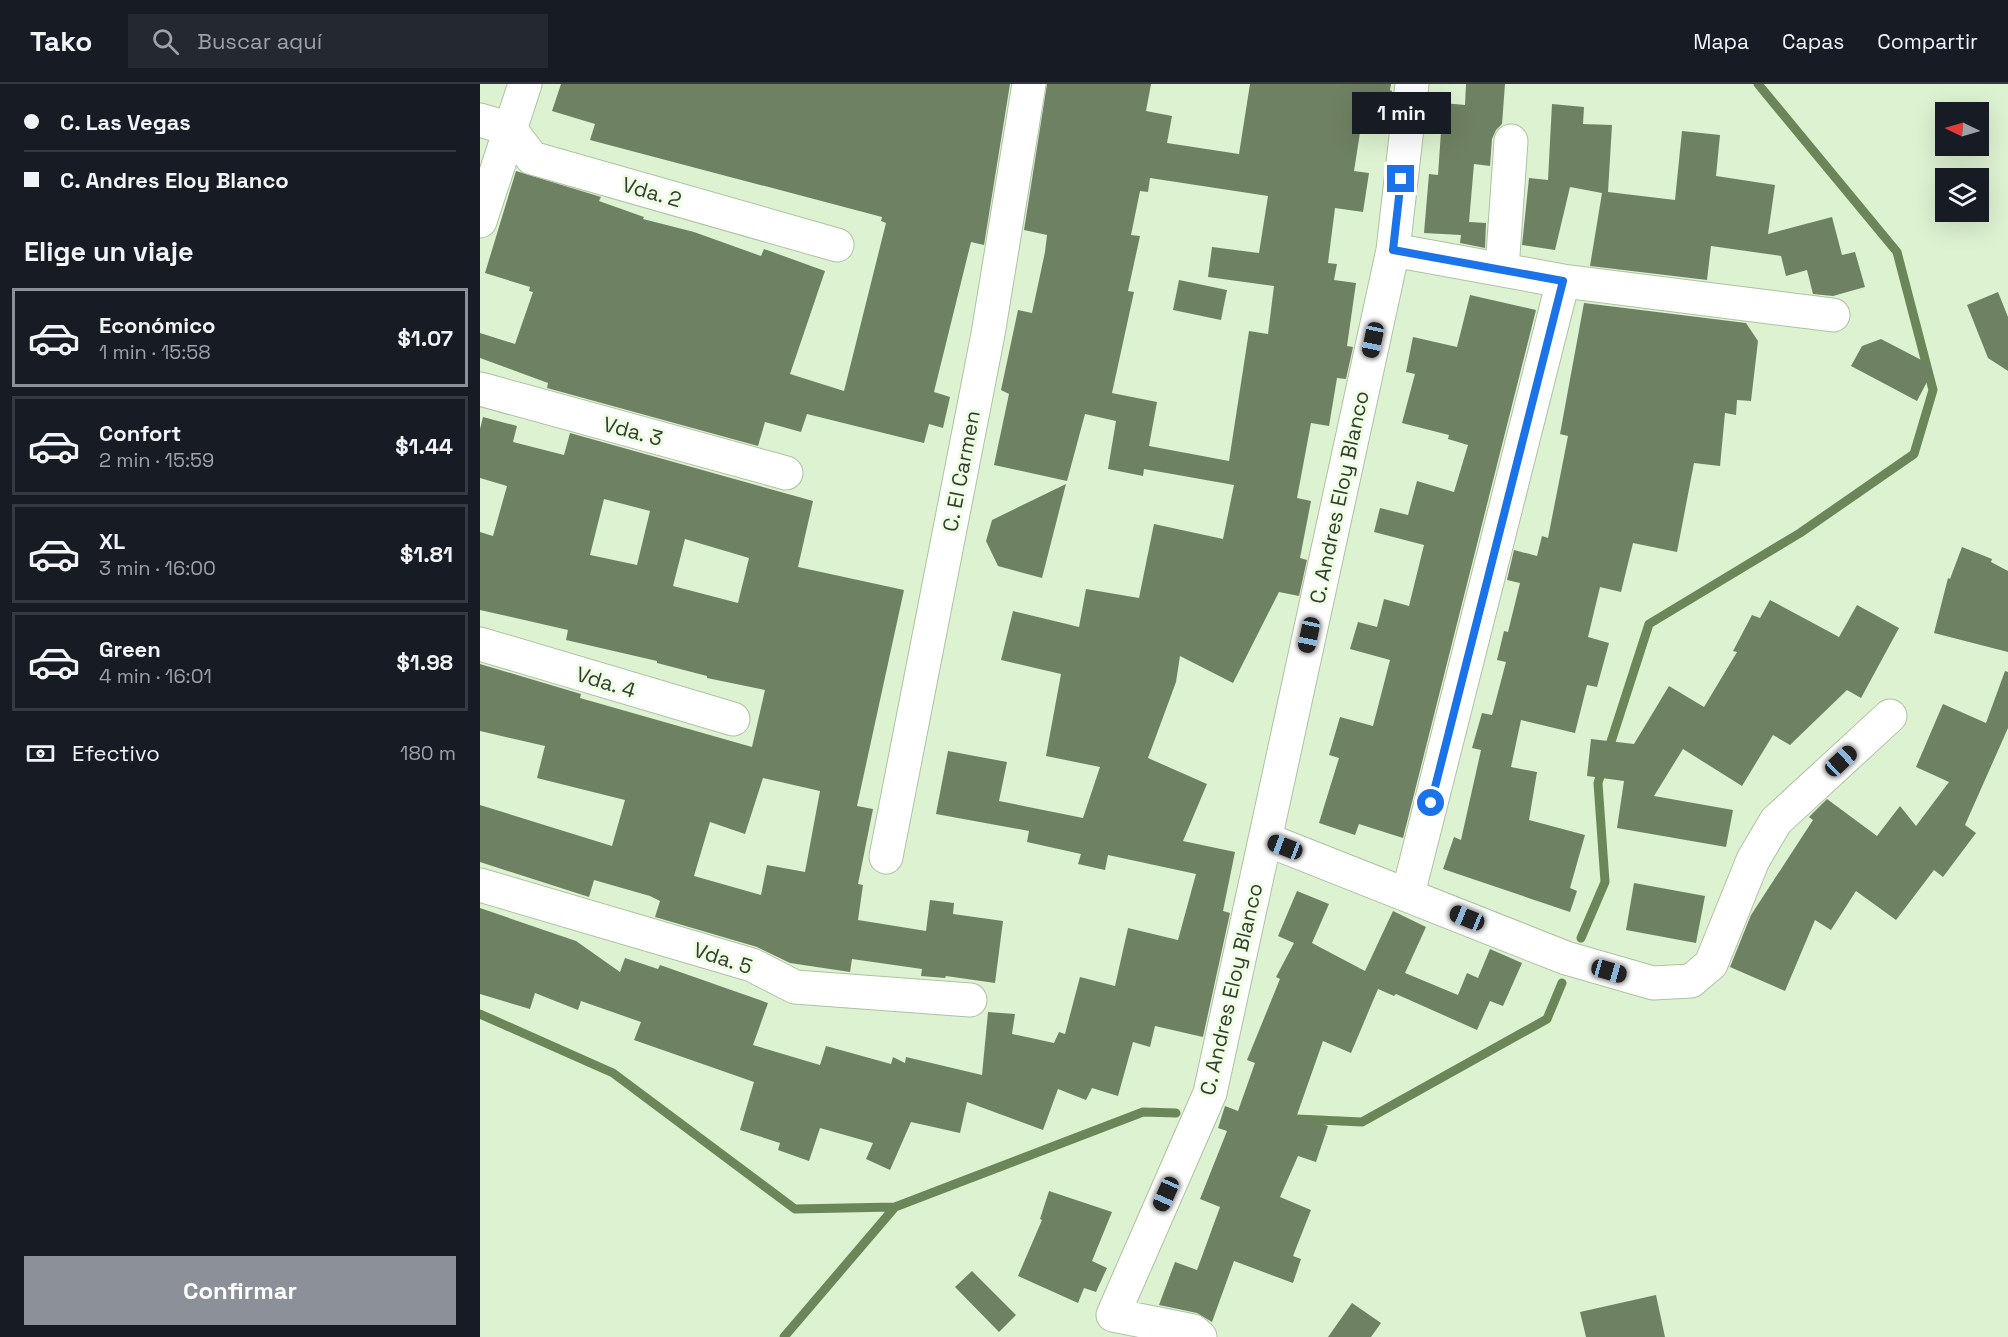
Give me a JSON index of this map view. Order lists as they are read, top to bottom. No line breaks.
{"streets":{"street":["Vda. 2","Vda. 3","C. El Carmen","C. Andres Eloy Blanco","Vda. 4","Vda. 5"]},"north":"left","page":{"header":"Tako","search":"Buscar aquí","nav":["Mapa","Capas","Compartir"],"banner":["C. Las Vegas","C. Andres Eloy Blanco"],"bubble":"1 min","heading":"Elige un viaje","list":[{"name":"Económico","note":"1 min · 15:58","value":"$1.07"},{"name":"Confort","note":"2 min · 15:59","value":"$1.44"},{"name":"XL","note":"3 min · 16:00","value":"$1.81"},{"name":"Green","note":"4 min · 16:01","value":"$1.98"}],"pay":["Efectivo","180 m"],"buttons":"Confirmar"}}
